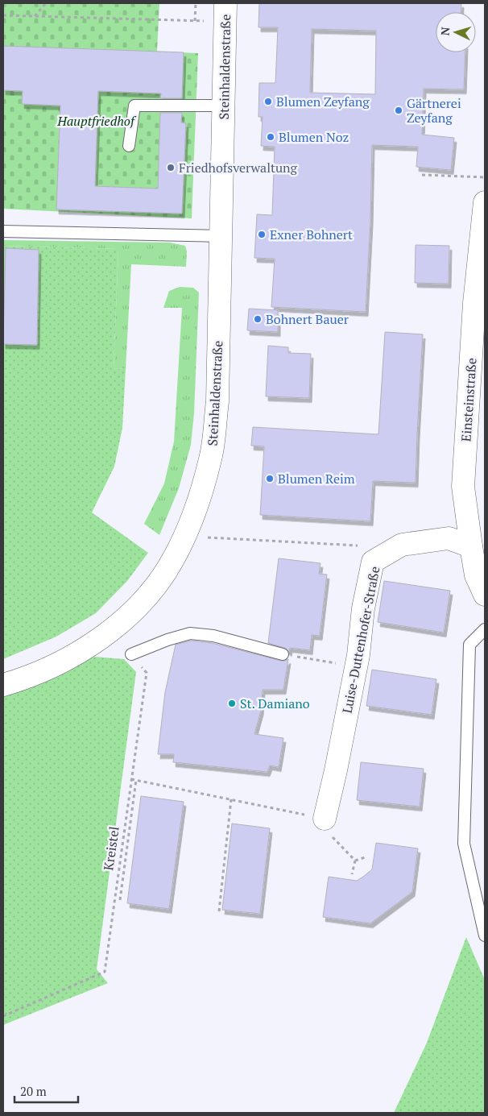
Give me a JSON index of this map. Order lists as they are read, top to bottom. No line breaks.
{"streets":{"street":["Steinhaldenstraße","Einsteinstraße","Luise-Duttenhofer-Straße"],"path":["Kreistel"]},"crossings":[["Einsteinstraße","Luise-Duttenhofer-Straße"]],"parks":["Hauptfriedhof"],"places":["Blumen Zeyfang","Gärtnerei Zeyfang","Blumen Noz","Friedhofsverwaltung","Exner Bohnert","Bohnert Bauer","Blumen Reim","St. Damiano"],"scale_bar":"20 m","north":"left"}
